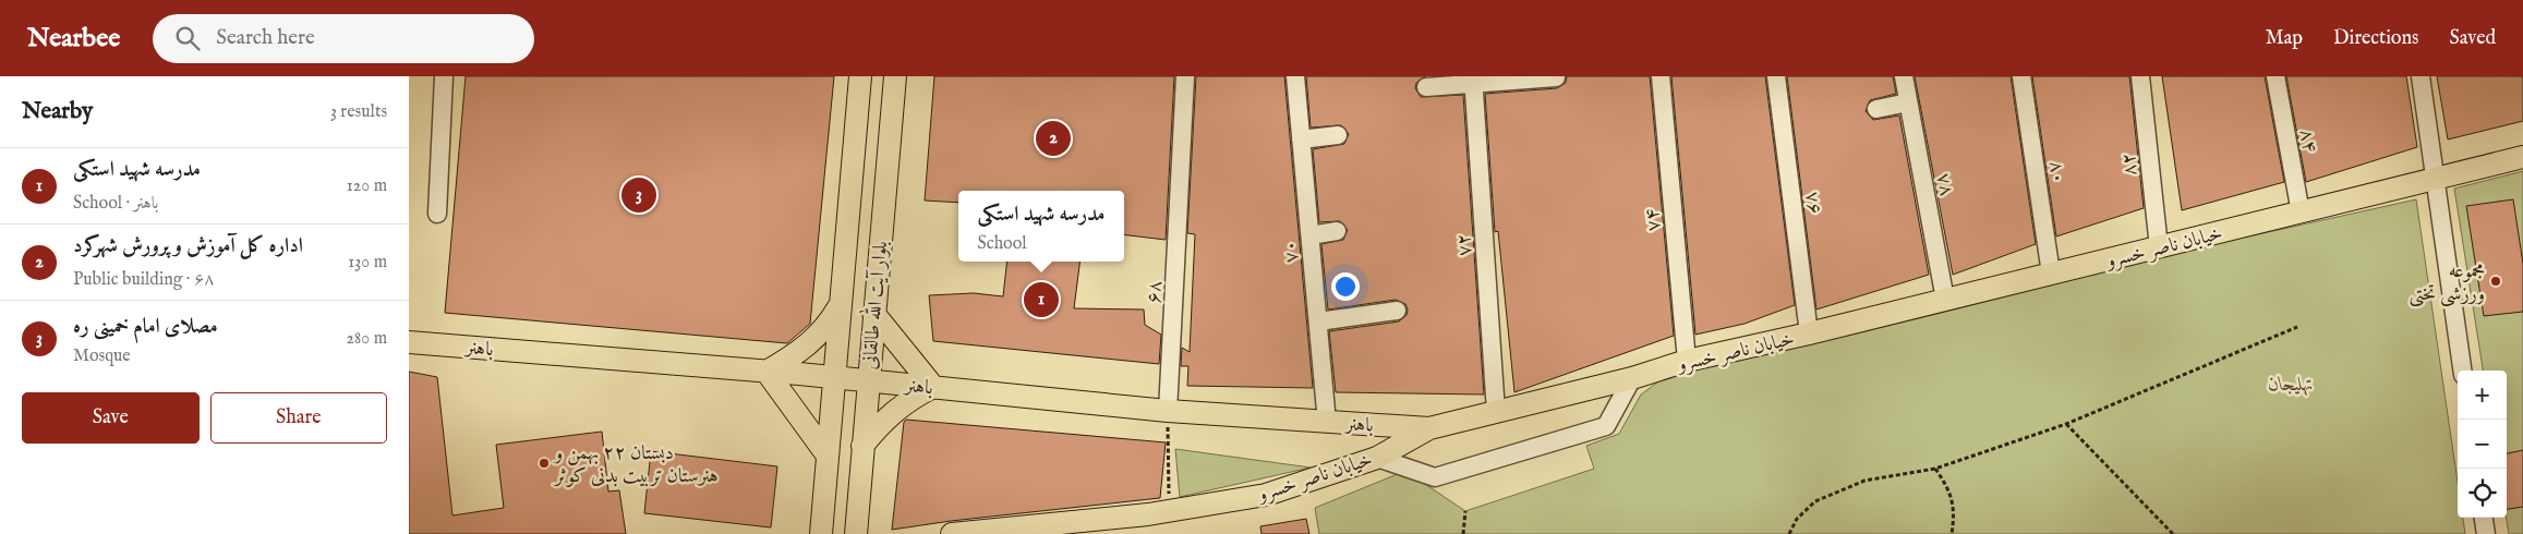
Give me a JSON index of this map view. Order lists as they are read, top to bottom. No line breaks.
{"streets":{"main road":["خیابان ناصر خسرو","بلوار آیت الله طالقانی","باهنر"],"street":["۸۴","۸۲","۸۰","۷۸","۷۶","۷۴","۷۲","۷۰","۶۸"]},"crossings":[["۸۴","خیابان ناصر خسرو"],["۸۲","خیابان ناصر خسرو"],["۸۰","خیابان ناصر خسرو"],["۷۸","خیابان ناصر خسرو"],["۷۶","خیابان ناصر خسرو"],["۷۴","خیابان ناصر خسرو"],["۷۲","خیابان ناصر خسرو"],["خیابان ناصر خسرو","باهنر"],["۷۰","باهنر"],["۶۸","باهنر"],["بلوار آیت الله طالقانی","باهنر"]],"parks":["تهلیجان"],"places":["مجموعه ورزشی تختی","دبستان ۲۲ بهمن و هنرستان تربیت بدنی کوثر"],"page":{"header":"Nearbee","search":"Search here","nav":["Map","Directions","Saved"],"heading":["Nearby","3 results"],"pins":["2","3","1"],"list":[{"mark":"1","name":"مدرسه شهید استکی","note":"School · باهنر","value":"120 m"},{"mark":"2","name":"اداره کل آموزش و پرورش شهرکرد","note":"Public building · ۶۸","value":"130 m"},{"mark":"3","name":"مصلای امام خمینی ره","note":"Mosque","value":"280 m"}],"popup":["مدرسه شهید استکی","School"],"map_buttons":["+","−"],"buttons":["Save","Share"]}}
